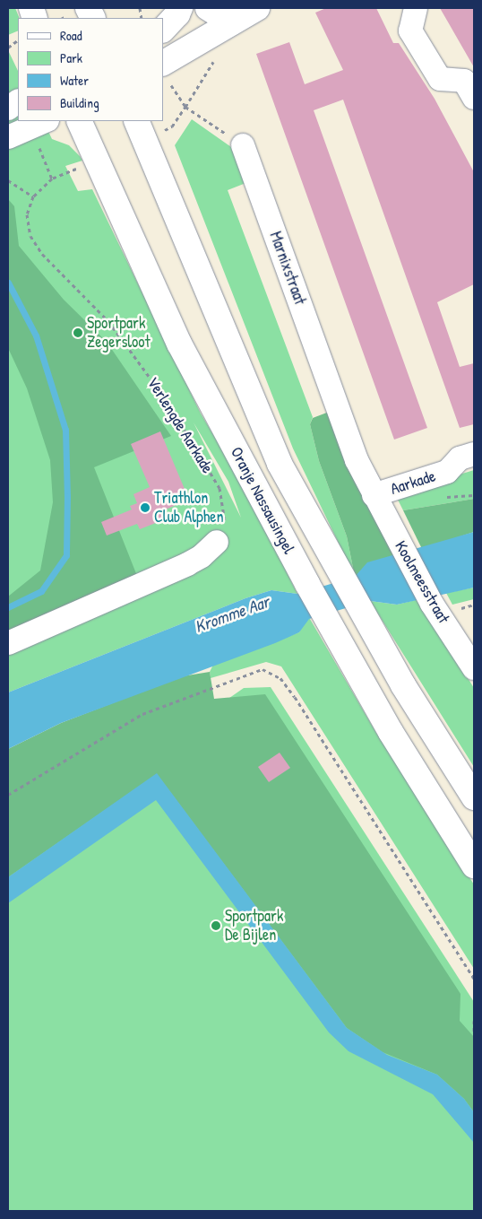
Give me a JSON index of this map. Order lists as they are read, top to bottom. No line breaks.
{"streets":{"main road":["Oranje Nassausingel"],"street":["Marnixstraat","Aarkade","Koolmeesstraat"],"path":["Verlengde Aarkade"]},"crossings":[["Marnixstraat","Aarkade"],["Marnixstraat","Koolmeesstraat"],["Aarkade","Koolmeesstraat"]],"water":["Kromme Aar"],"places":["Sportpark Zegersloot","Triathlon Club Alphen","Sportpark De Bijlen"],"legend":["Road","Park","Water","Building"]}
